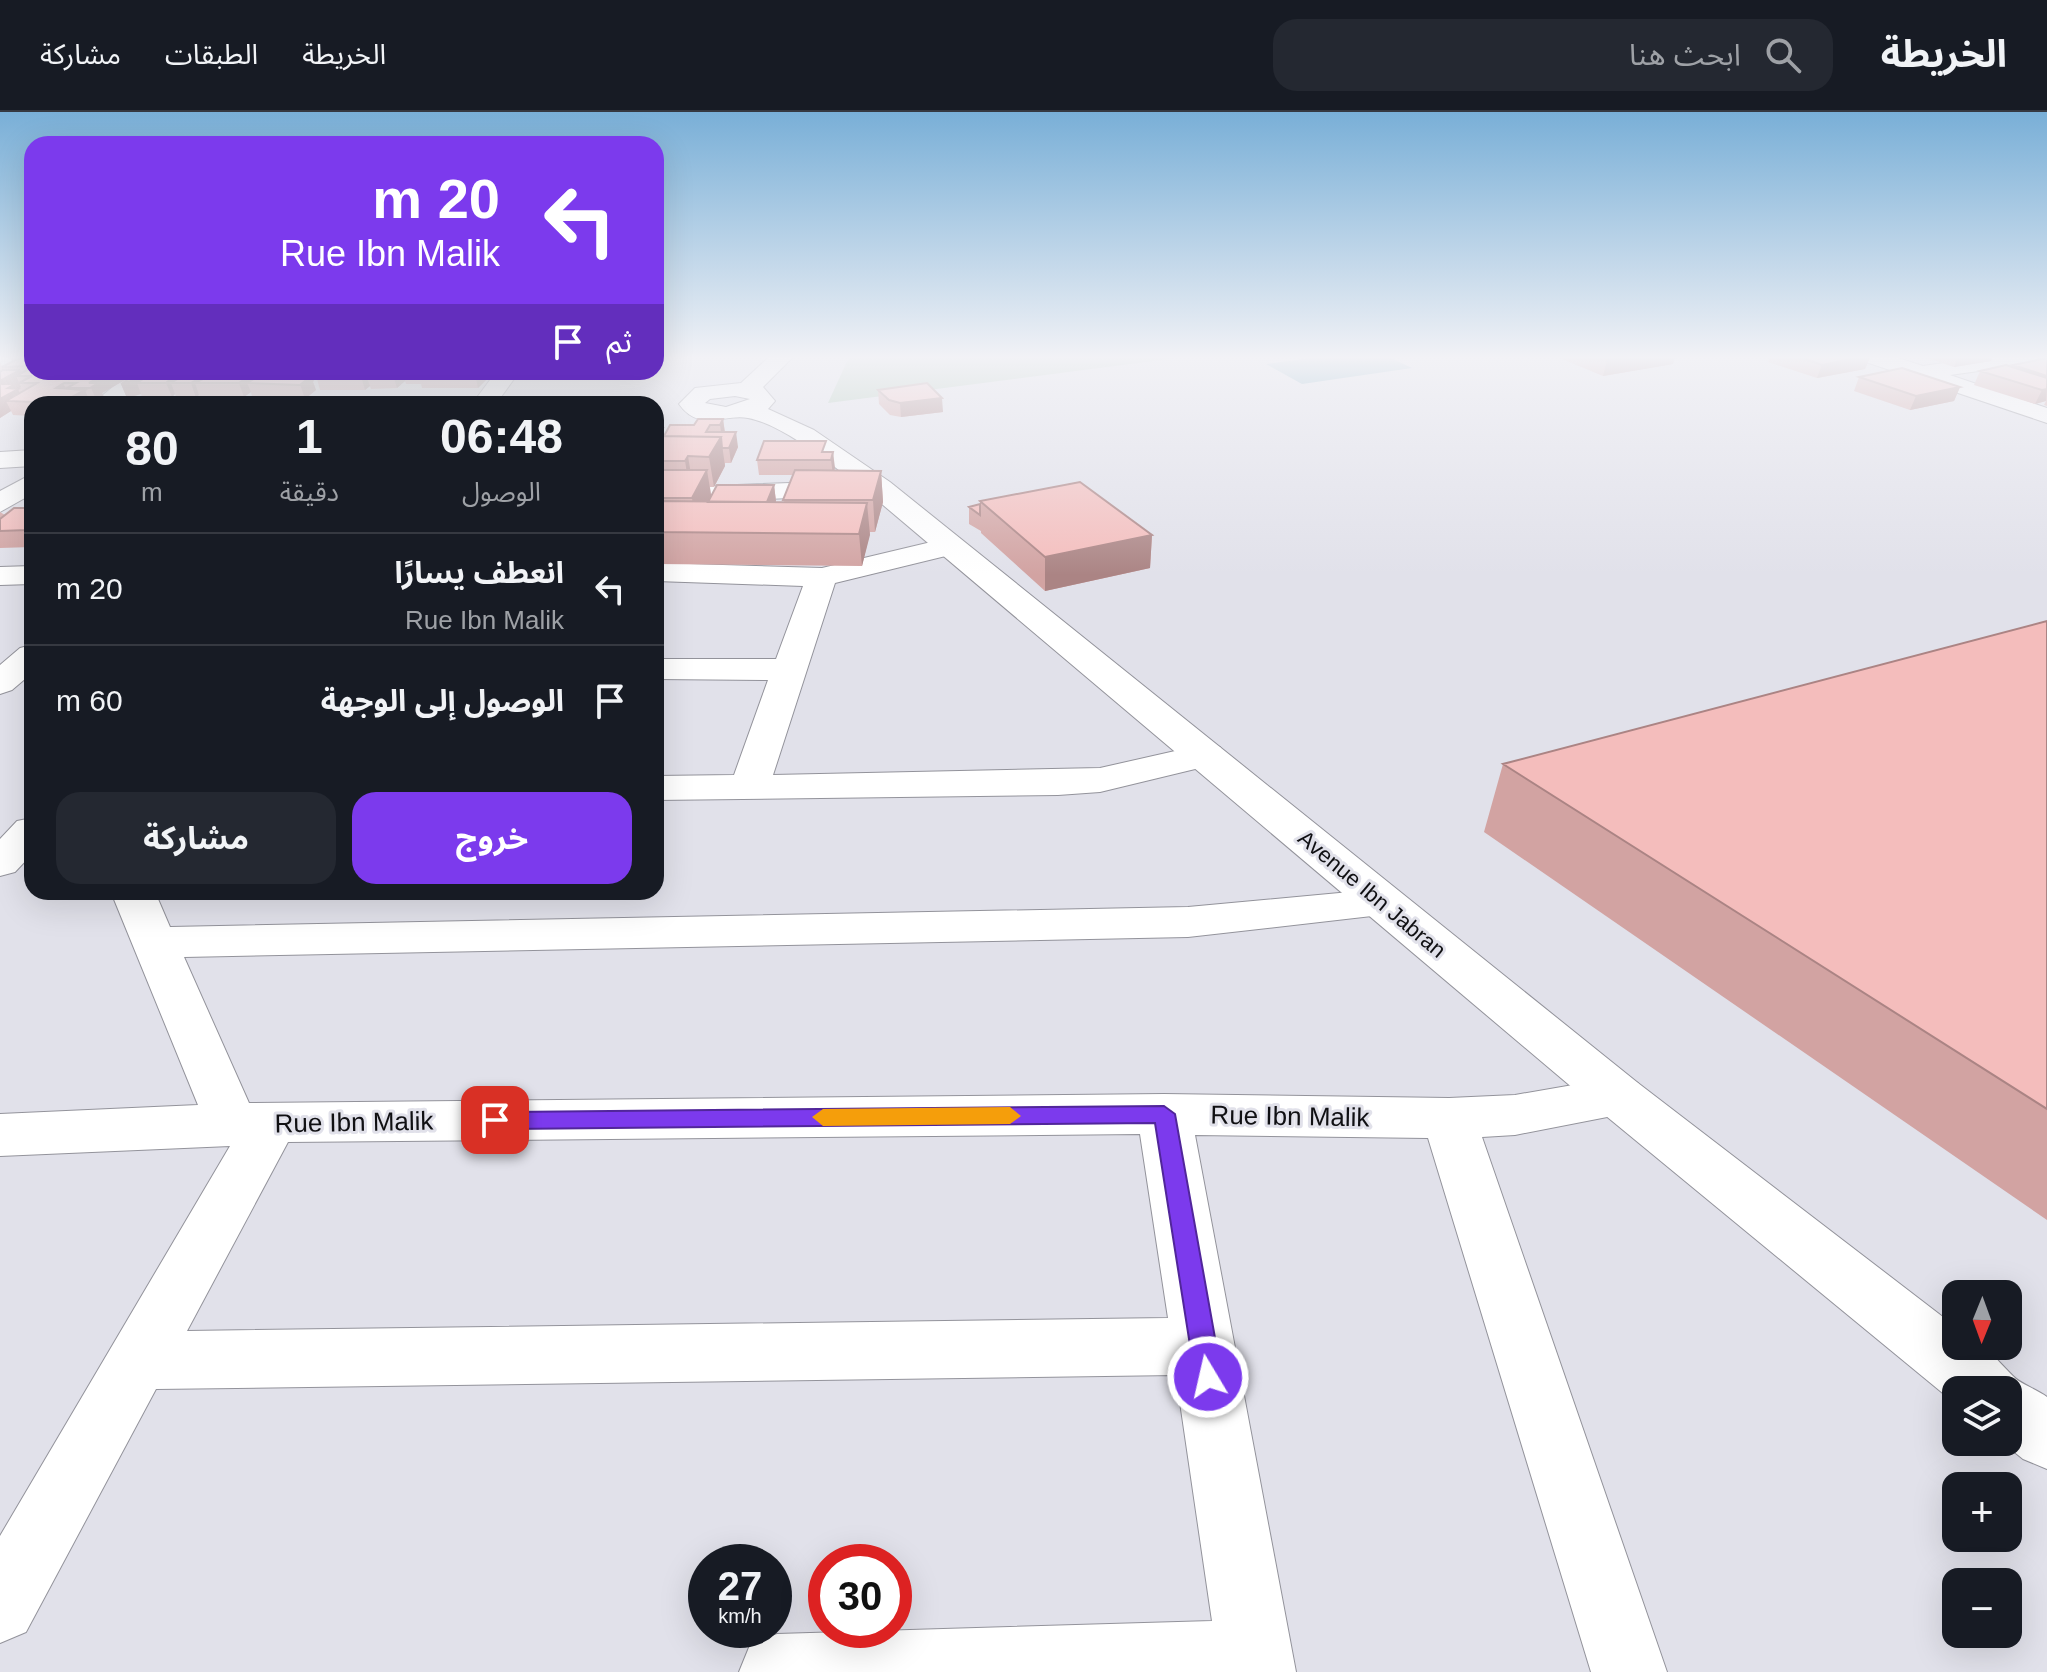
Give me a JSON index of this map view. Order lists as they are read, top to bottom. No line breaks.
{"streets":{"street":["Avenue Ibn Jabran","Rue Ibn Malik"]},"crossings":[["Avenue Ibn Jabran","Rue Ibn Malik"]],"north":"bottom","page":{"header":"الخريطة","search":"ابحث هنا","nav":["الخريطة","الطبقات","مشاركة"],"turn":["20 m","Rue Ibn Malik"],"then":"ثم","eta":["06:48","الوصول","1","دقيقة","80","m"],"list":[{"name":"انعطف يسارًا","note":"Rue Ibn Malik","value":"20 m"},{"name":"الوصول إلى الوجهة","value":"60 m"}],"buttons":["خروج","مشاركة"],"map_buttons":["+","−"],"speed":"27 km/h","limit":"30"}}
